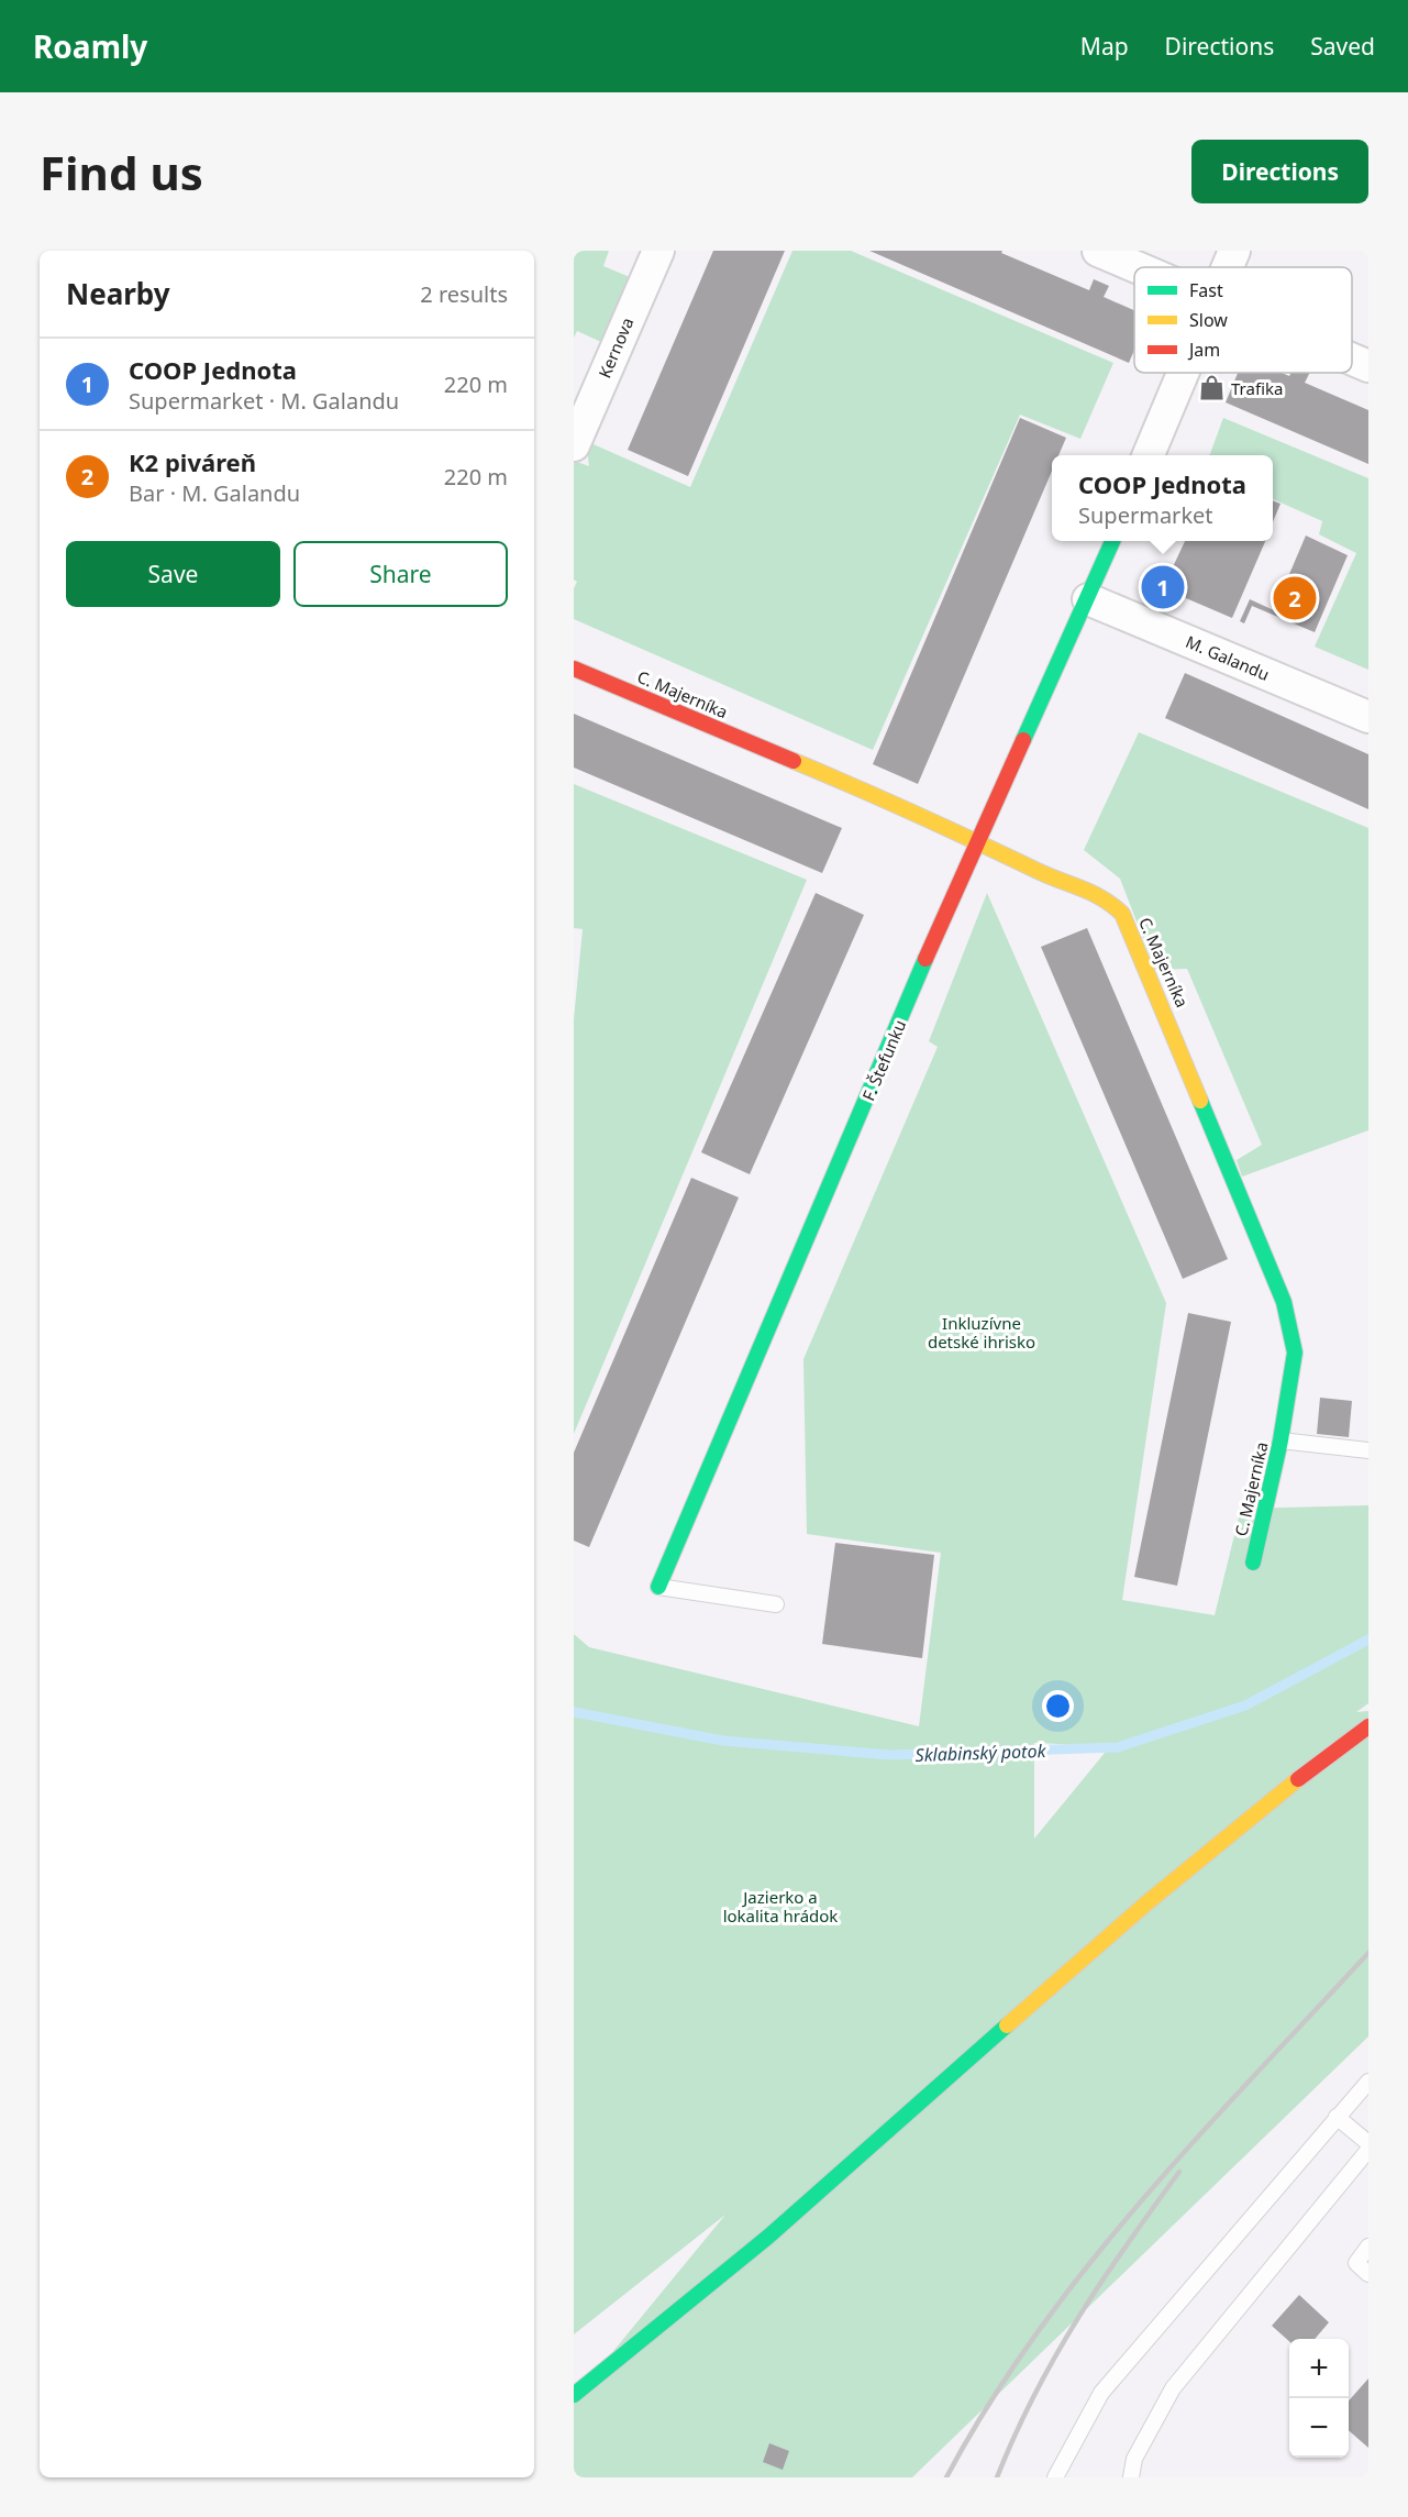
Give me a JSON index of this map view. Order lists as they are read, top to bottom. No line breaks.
{"streets":{"street":["Kernova","M. Galandu","C. Majerníka","F. Štefunku"]},"crossings":[["M. Galandu","F. Štefunku"],["C. Majerníka","F. Štefunku"]],"water":["Sklabinský potok"],"parks":["Inkluzívne detské ihrisko","Jazierko a lokalita hrádok"],"places":{"shop":["Trafika"]},"legend":["Fast","Slow","Jam"],"page":{"header":"Roamly","nav":["Map","Directions","Saved"],"buttons":["Directions",["Save","Share"]],"title":"Find us","heading":["Nearby","2 results"],"list":[{"mark":"1","name":"COOP Jednota","note":"Supermarket · M. Galandu","value":"220 m"},{"mark":"2","name":"K2 piváreň","note":"Bar · M. Galandu","value":"220 m"}],"popup":["COOP Jednota","Supermarket"],"pins":["1","2"],"map_buttons":["+","−"]}}
